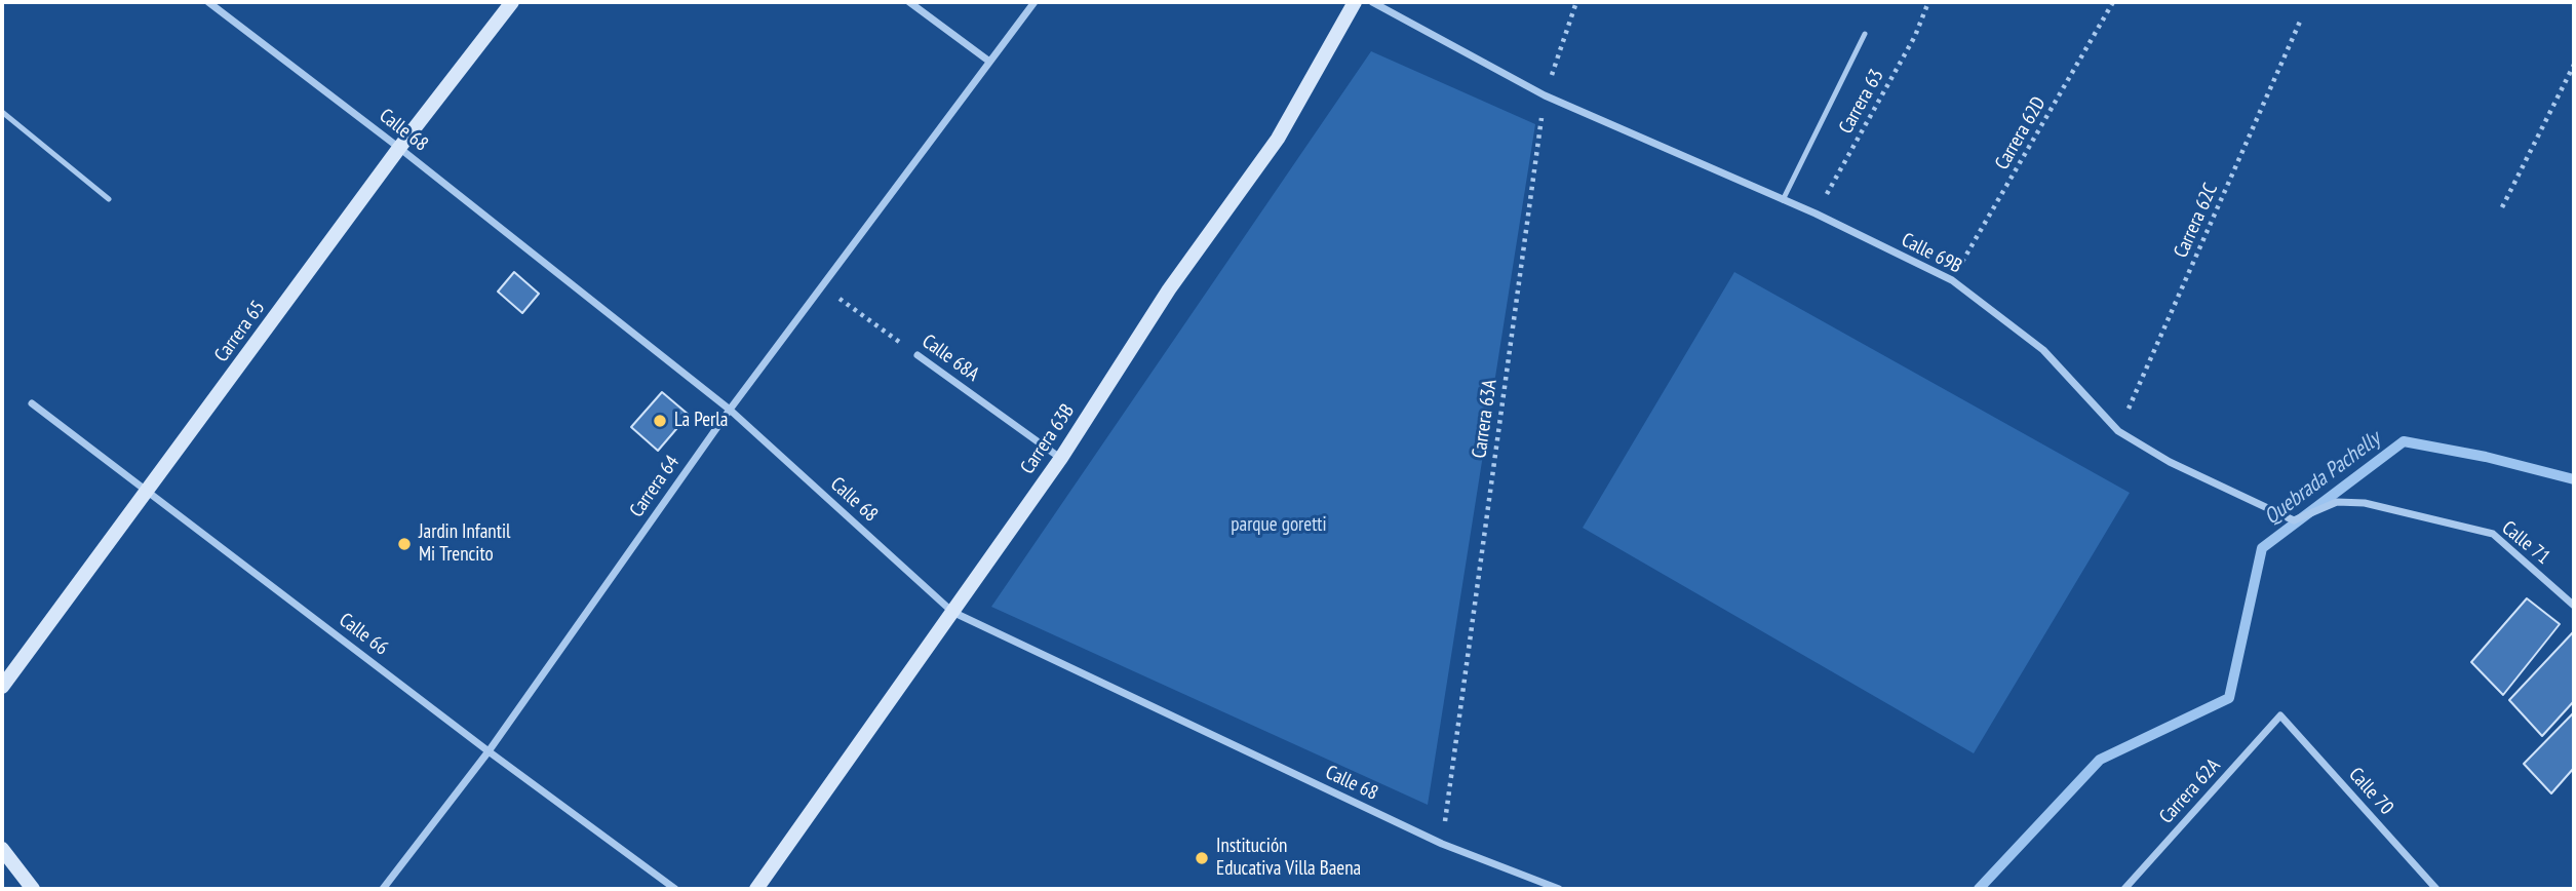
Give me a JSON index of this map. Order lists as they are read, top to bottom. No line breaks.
{"streets":{"main road":["Carrera 65","Carrera 63B"],"street":["Calle 68","Calle 69B","Calle 68A","Carrera 64","Calle 71","Calle 66","Carrera 62A","Calle 70"],"path":["Carrera 63","Carrera 62D","Carrera 62C","Carrera 63A"]},"crossings":[["Carrera 63","Calle 69B"],["Calle 68","Carrera 65"],["Calle 68","Carrera 63A"],["Calle 68","Carrera 63B"],["Calle 68","Carrera 64"],["Carrera 62D","Calle 69B"],["Carrera 62C","Calle 69B"],["Calle 69B","Carrera 63A"],["Calle 69B","Calle 71"],["Carrera 65","Calle 66"],["Calle 68A","Carrera 63B"],["Calle 68A","Carrera 64"],["Carrera 64","Calle 66"],["Carrera 62A","Calle 70"]],"water":["Quebrada Pachelly"],"parks":["parque goretti"],"places":["La Perla","Jardin Infantil Mi Trencito","Institución Educativa Villa Baena"]}
